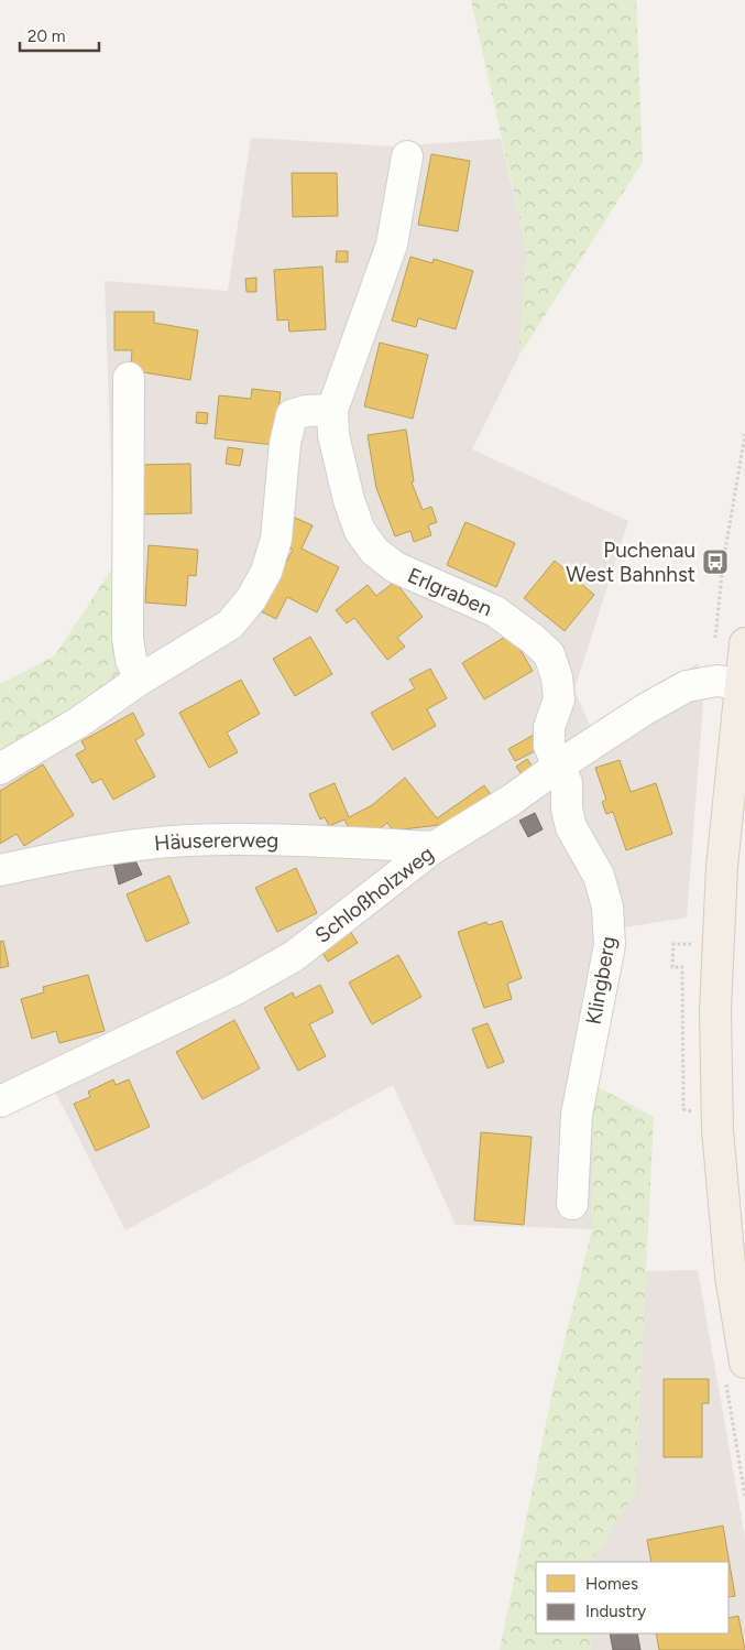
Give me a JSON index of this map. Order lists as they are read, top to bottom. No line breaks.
{"streets":{"street":["Erlgraben","Häusererweg","Schloßholzweg","Klingberg"]},"crossings":[["Erlgraben","Schloßholzweg"],["Erlgraben","Klingberg"],["Häusererweg","Schloßholzweg"],["Schloßholzweg","Klingberg"]],"places":{"bus stop":["Puchenau West Bahnhst"]},"legend":["Homes","Industry"],"scale_bar":"20 m"}
